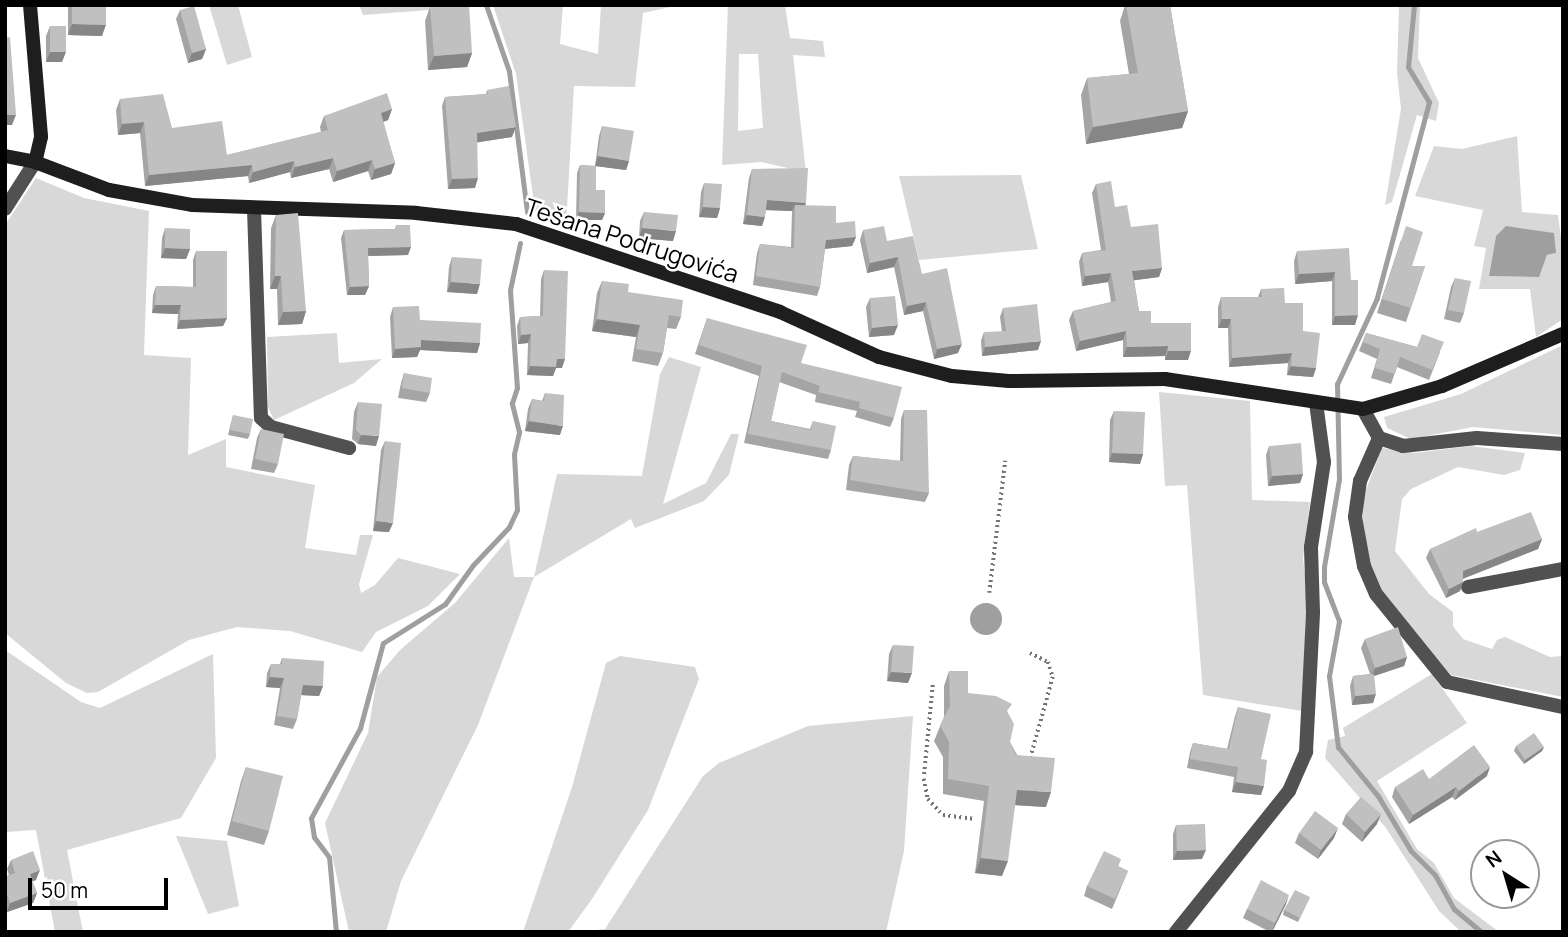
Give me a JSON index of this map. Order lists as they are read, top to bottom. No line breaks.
{"streets":{"street":["Tešana Podrugovića"]},"scale_bar":"50 m","north":"top left"}
